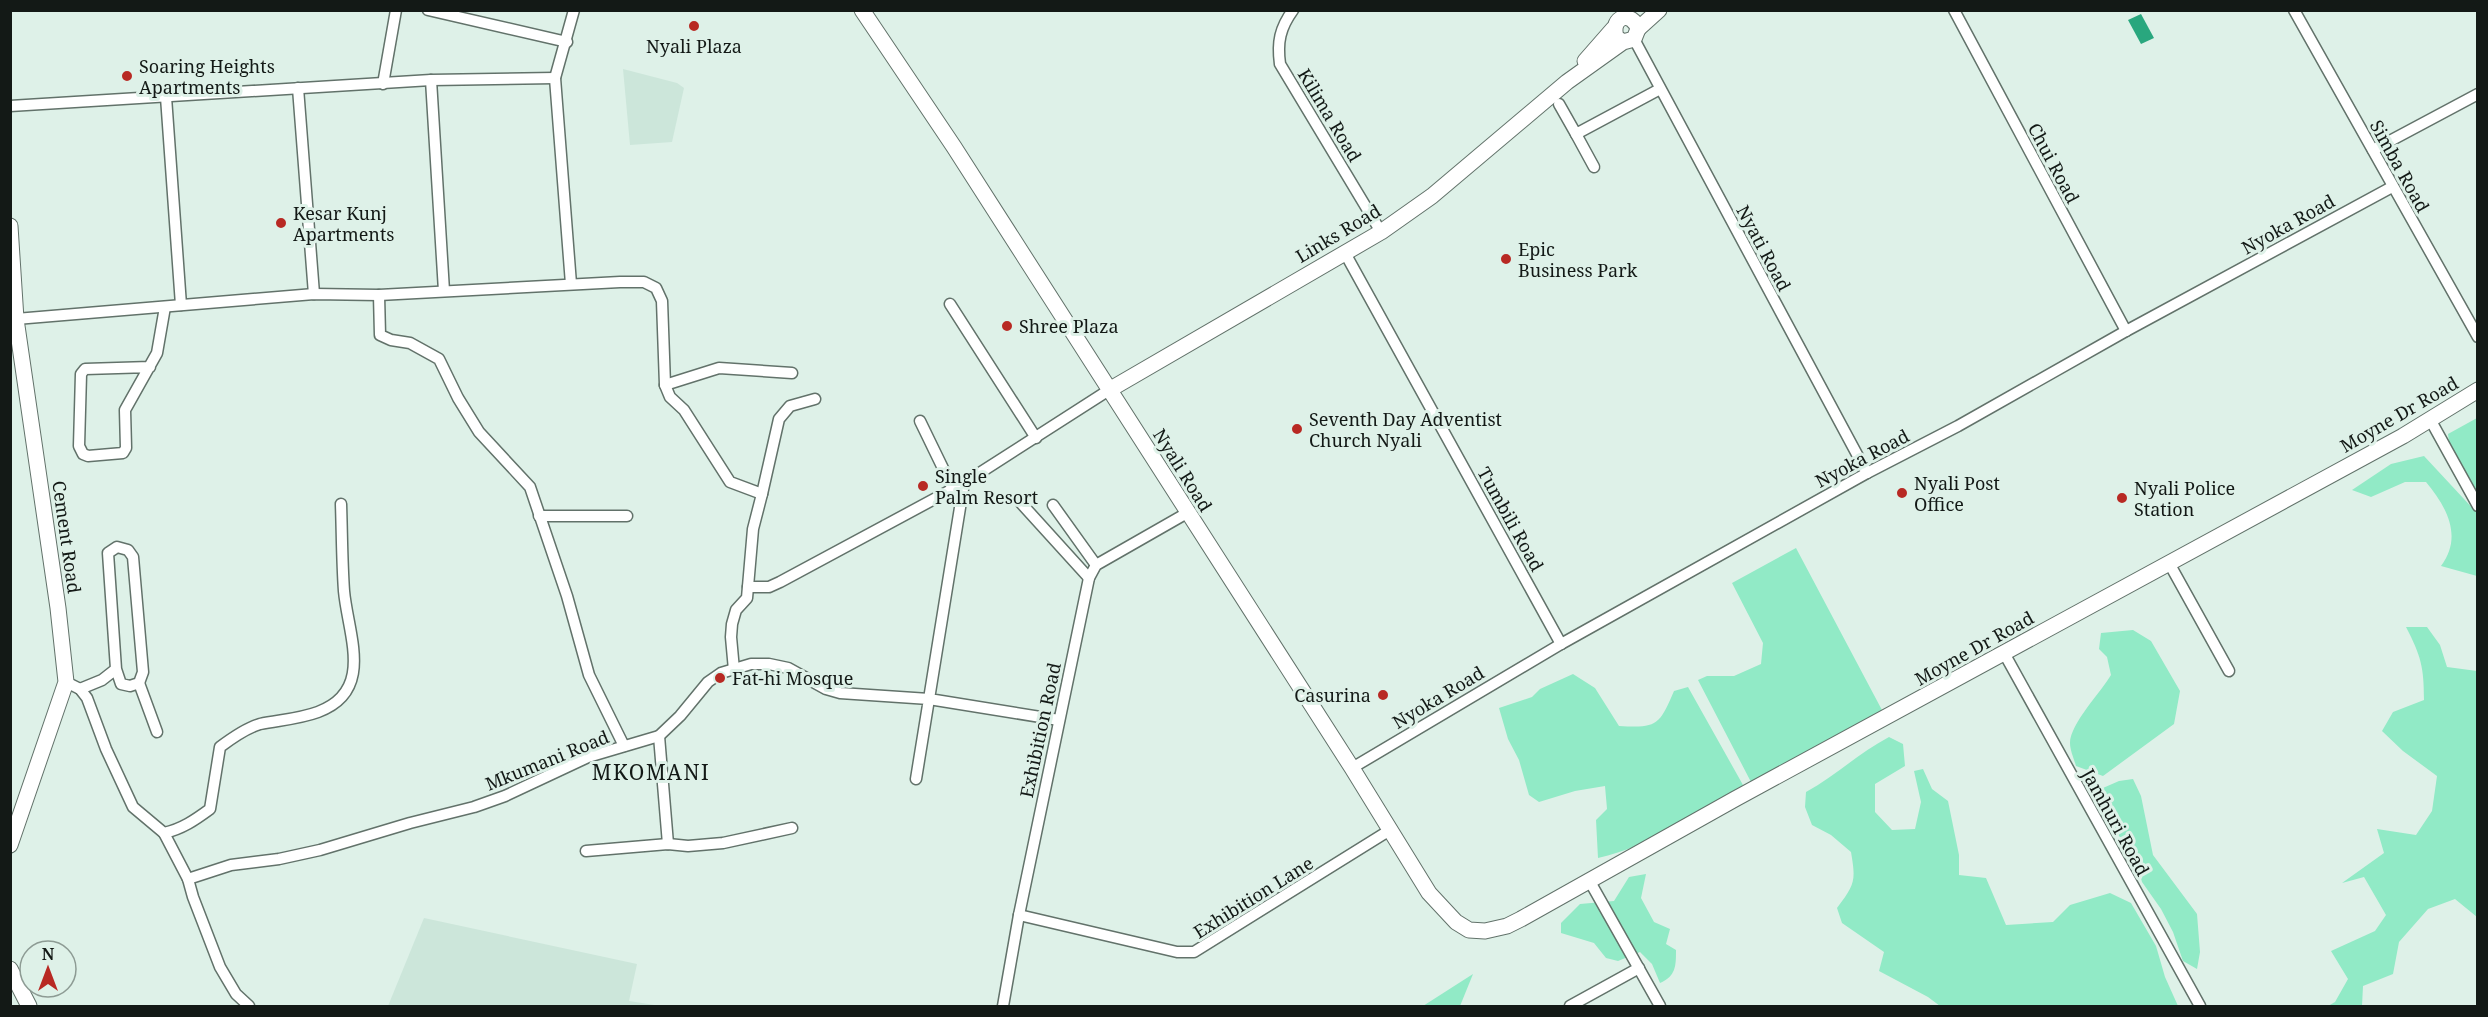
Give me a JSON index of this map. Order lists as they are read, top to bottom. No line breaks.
{"streets":{"main road":["Links Road","Moyne Dr Road","Nyali Road","Cement Road"],"street":["Kilima Road","Chui Road","Simba Road","Nyoka Road","Nyati Road","Tumbili Road","Exhibition Road","Mkumani Road","Jamhuri Road","Exhibition Lane"]},"crossings":[["Kilima Road","Links Road"],["Chui Road","Nyoka Road"],["Simba Road","Nyoka Road"],["Nyoka Road","Nyati Road"],["Nyoka Road","Nyali Road"],["Nyoka Road","Tumbili Road"],["Links Road","Nyati Road"],["Links Road","Nyali Road"],["Links Road","Tumbili Road"],["Moyne Dr Road","Nyali Road"],["Moyne Dr Road","Jamhuri Road"],["Nyali Road","Exhibition Lane"],["Exhibition Road","Mkumani Road"],["Exhibition Road","Exhibition Lane"]],"districts":["MKOMANI"],"places":["Nyali Plaza","Soaring Heights Apartments","Kesar Kunj Apartments","Epic Business Park","Shree Plaza","Seventh Day Adventist Church Nyali","Single Palm Resort","Nyali Post Office","Nyali Police Station","Fat-hi Mosque","Casurina"],"north":"top"}
